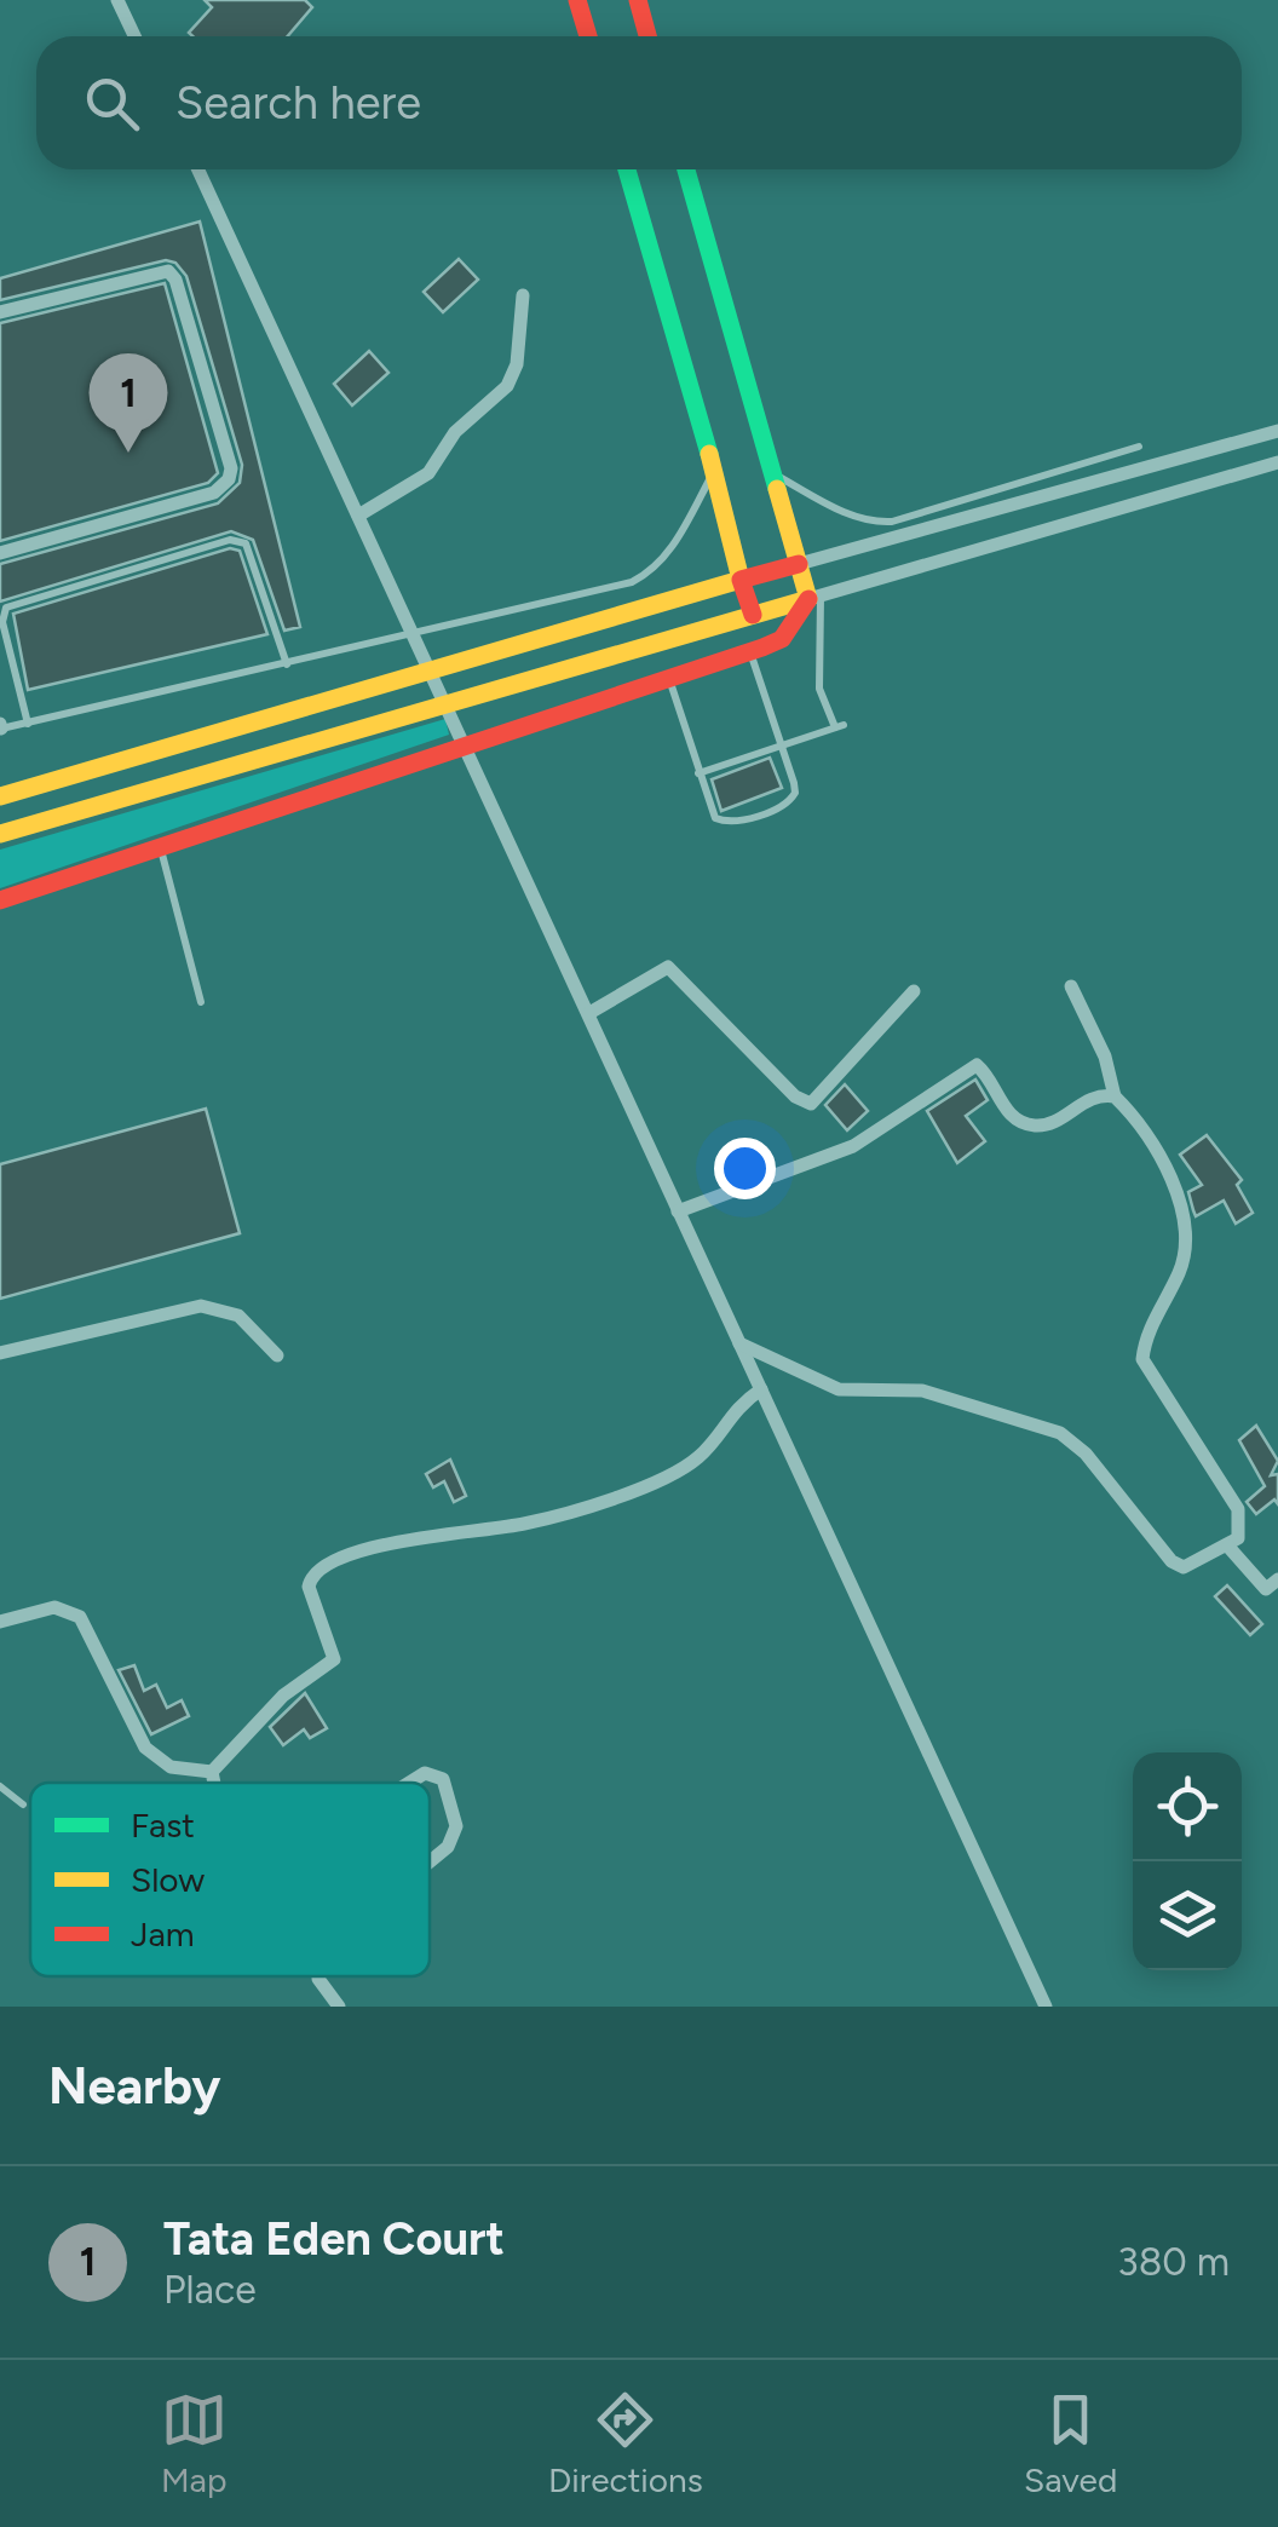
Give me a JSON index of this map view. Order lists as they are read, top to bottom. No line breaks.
{"legend":["Fast","Slow","Jam"],"page":{"search":"Search here","pins":"1","heading":"Nearby","list":[{"mark":"1","name":"Tata Eden Court","note":"Place","value":"380 m"}],"nav":["Map","Directions","Saved"]}}
